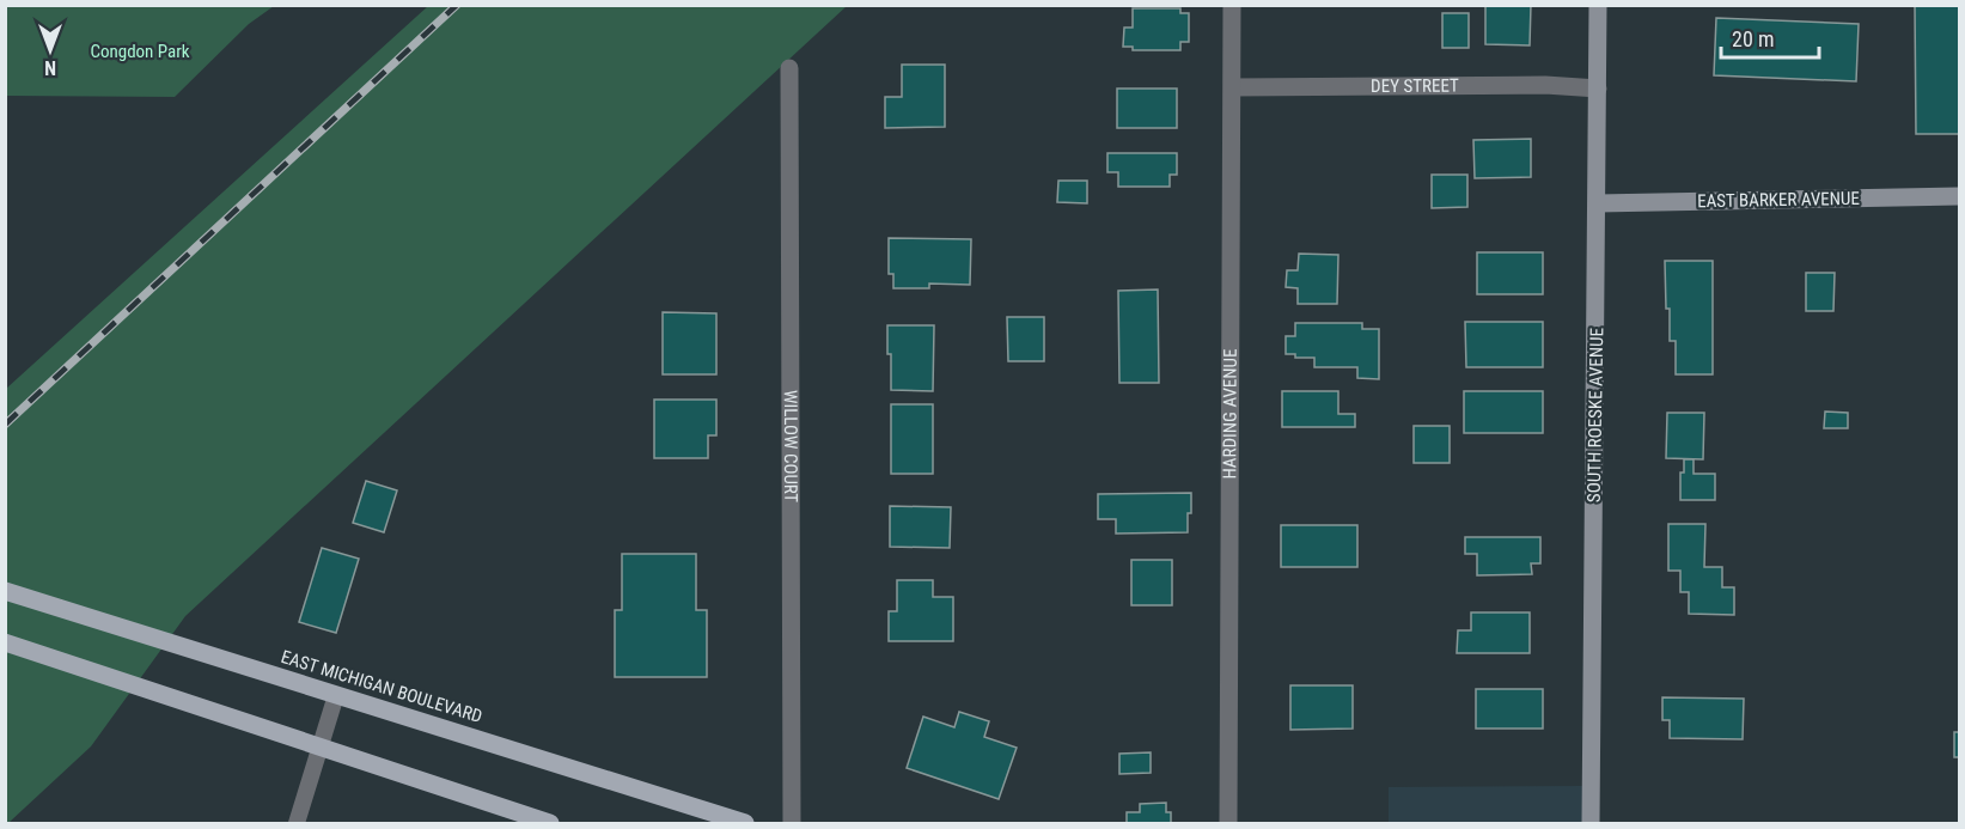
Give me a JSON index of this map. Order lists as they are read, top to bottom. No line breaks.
{"streets":{"main road":["EAST MICHIGAN BOULEVARD"],"street":["DEY STREET","EAST BARKER AVENUE","HARDING AVENUE","SOUTH ROESKE AVENUE","WILLOW COURT"]},"crossings":[["DEY STREET","HARDING AVENUE"],["DEY STREET","SOUTH ROESKE AVENUE"],["EAST BARKER AVENUE","SOUTH ROESKE AVENUE"]],"parks":["Congdon Park"],"scale_bar":"20 m","north":"bottom"}
